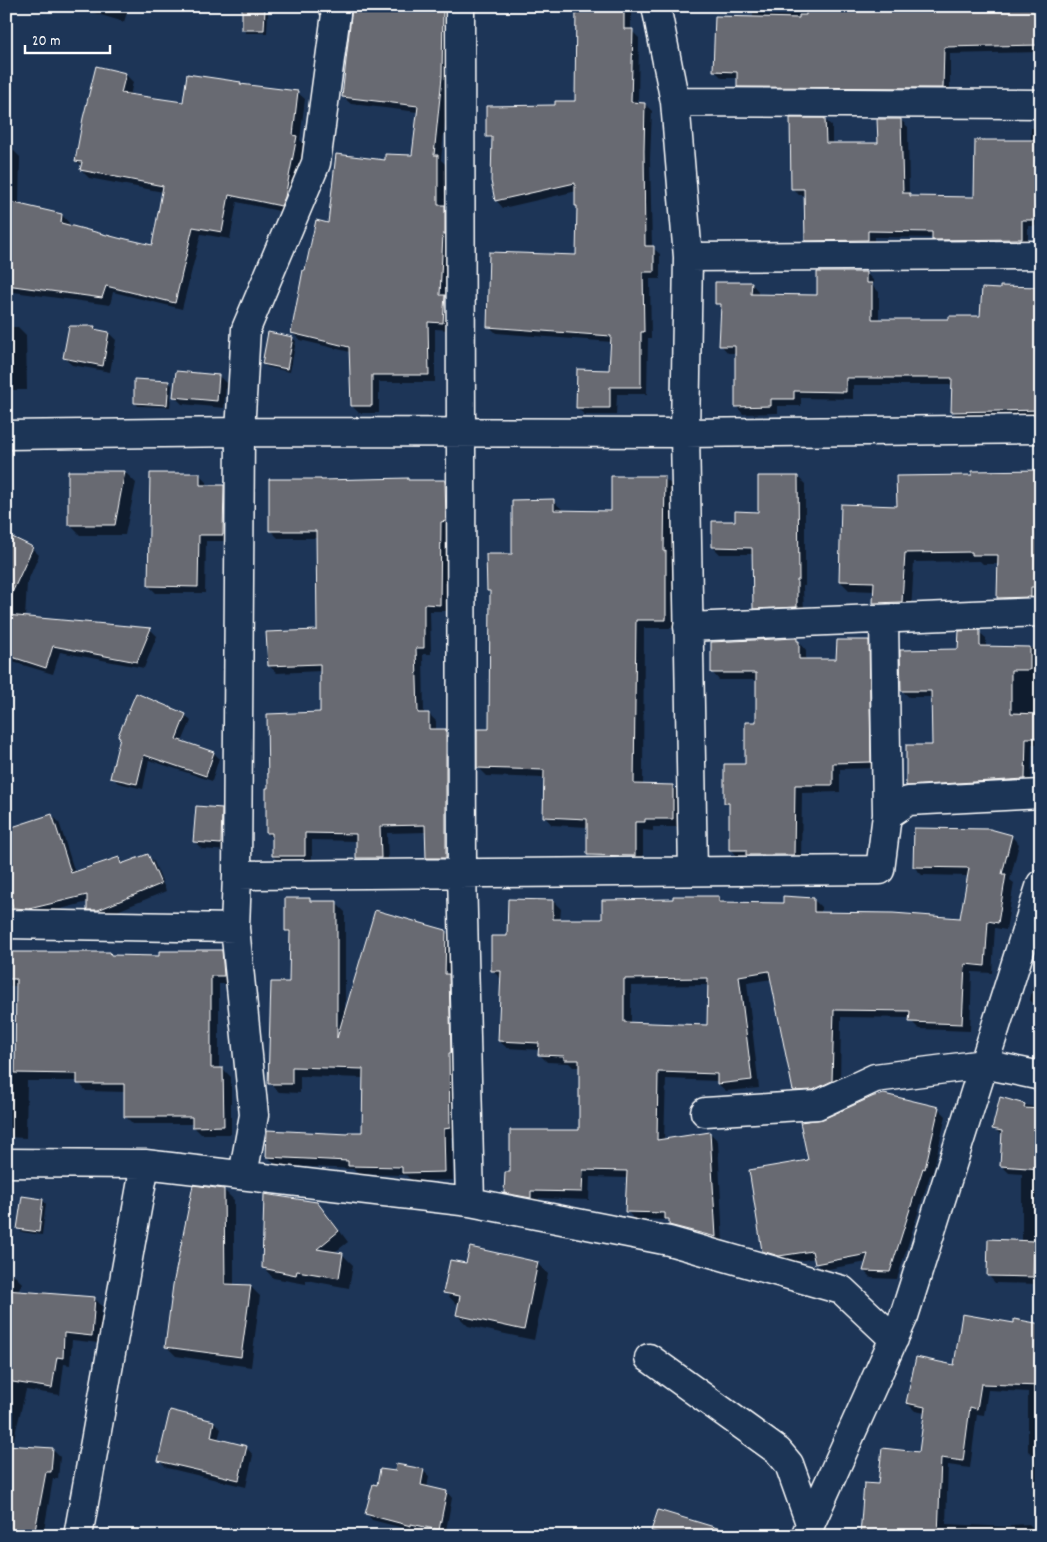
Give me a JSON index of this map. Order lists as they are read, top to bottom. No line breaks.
{"scale_bar":"20 m"}
